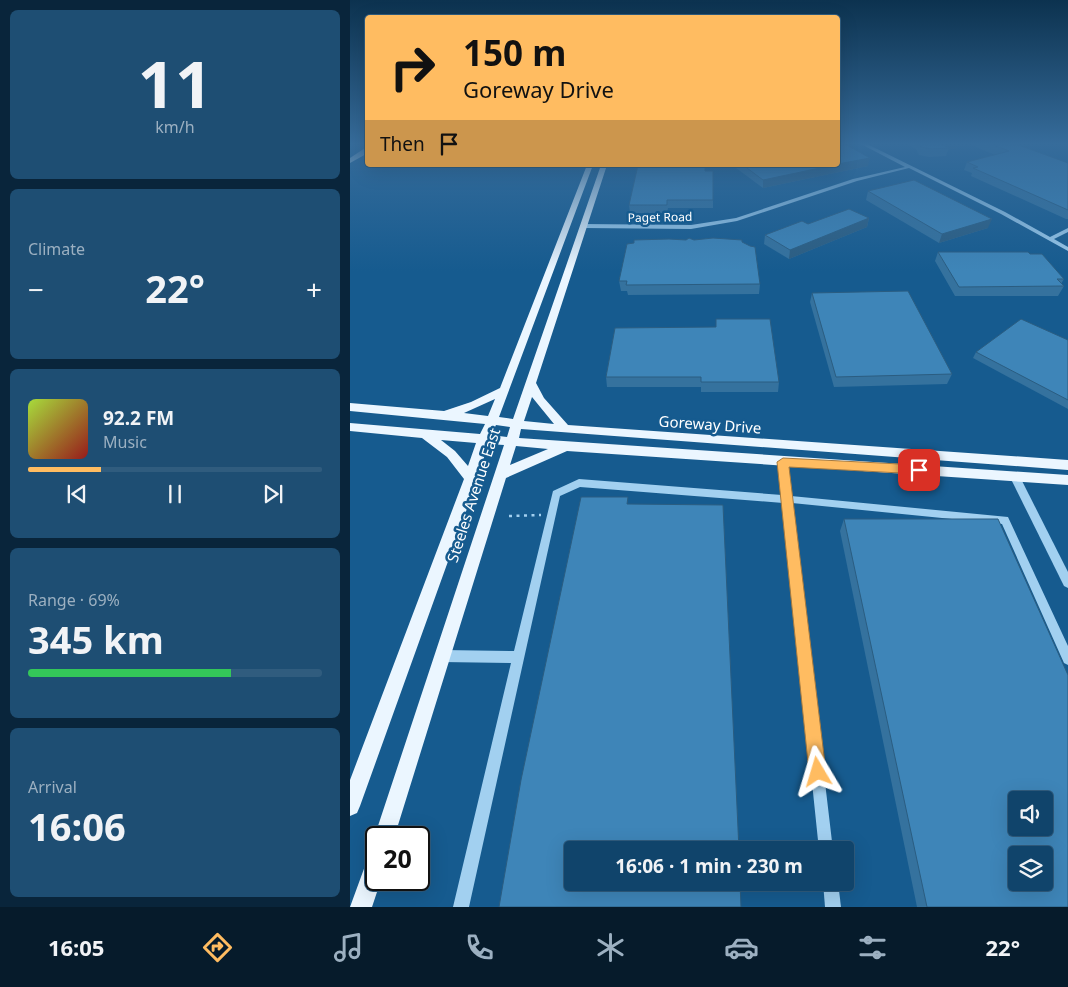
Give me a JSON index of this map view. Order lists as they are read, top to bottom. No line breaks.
{"streets":{"main road":["Goreway Drive","Steeles Avenue East"],"street":["Paget Road"]},"crossings":[["Paget Road","Steeles Avenue East"],["Goreway Drive","Steeles Avenue East"]],"page":{"tile":[["11","km/h"],"Climate",["Range · 69%","345 km"],["Arrival","16:06"]],"turn":["150 m","Goreway Drive"],"then":"Then","heat":["−","22°","+"],"song":["92.2 FM","Music"],"limit":"20","trip":"16:06 · 1 min · 230 m","tabs":["16:05","22°"]}}
